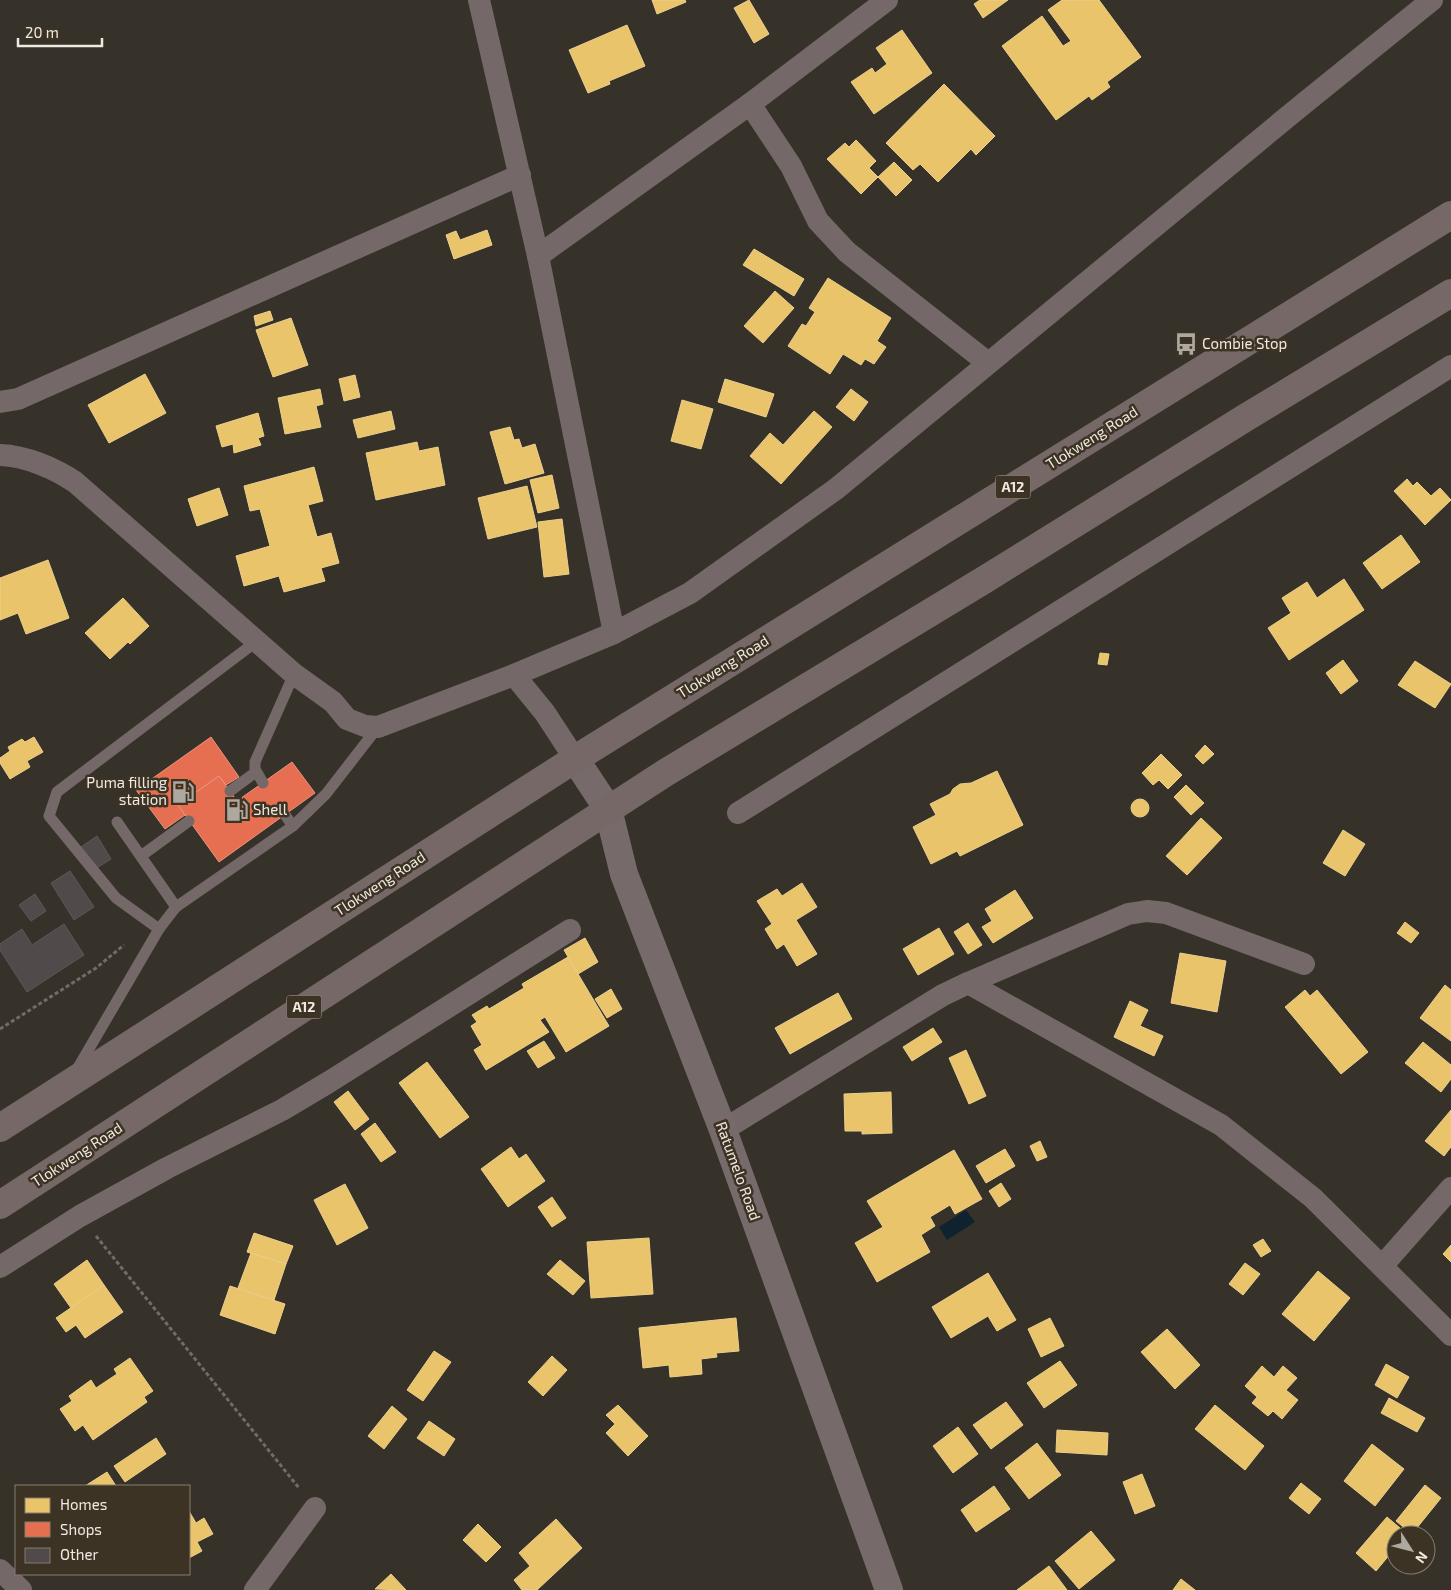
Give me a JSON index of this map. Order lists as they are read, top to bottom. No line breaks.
{"streets":{"main road":["Tlokweng Road","A12"],"street":["Ratumelo Road"]},"crossings":[["Tlokweng Road","Ratumelo Road"]],"places":{"bus stop":["Combie Stop"],"fuel station":["Puma filling station","Shell"]},"legend":["Homes","Shops","Other"],"scale_bar":"20 m","north":"bottom right"}
